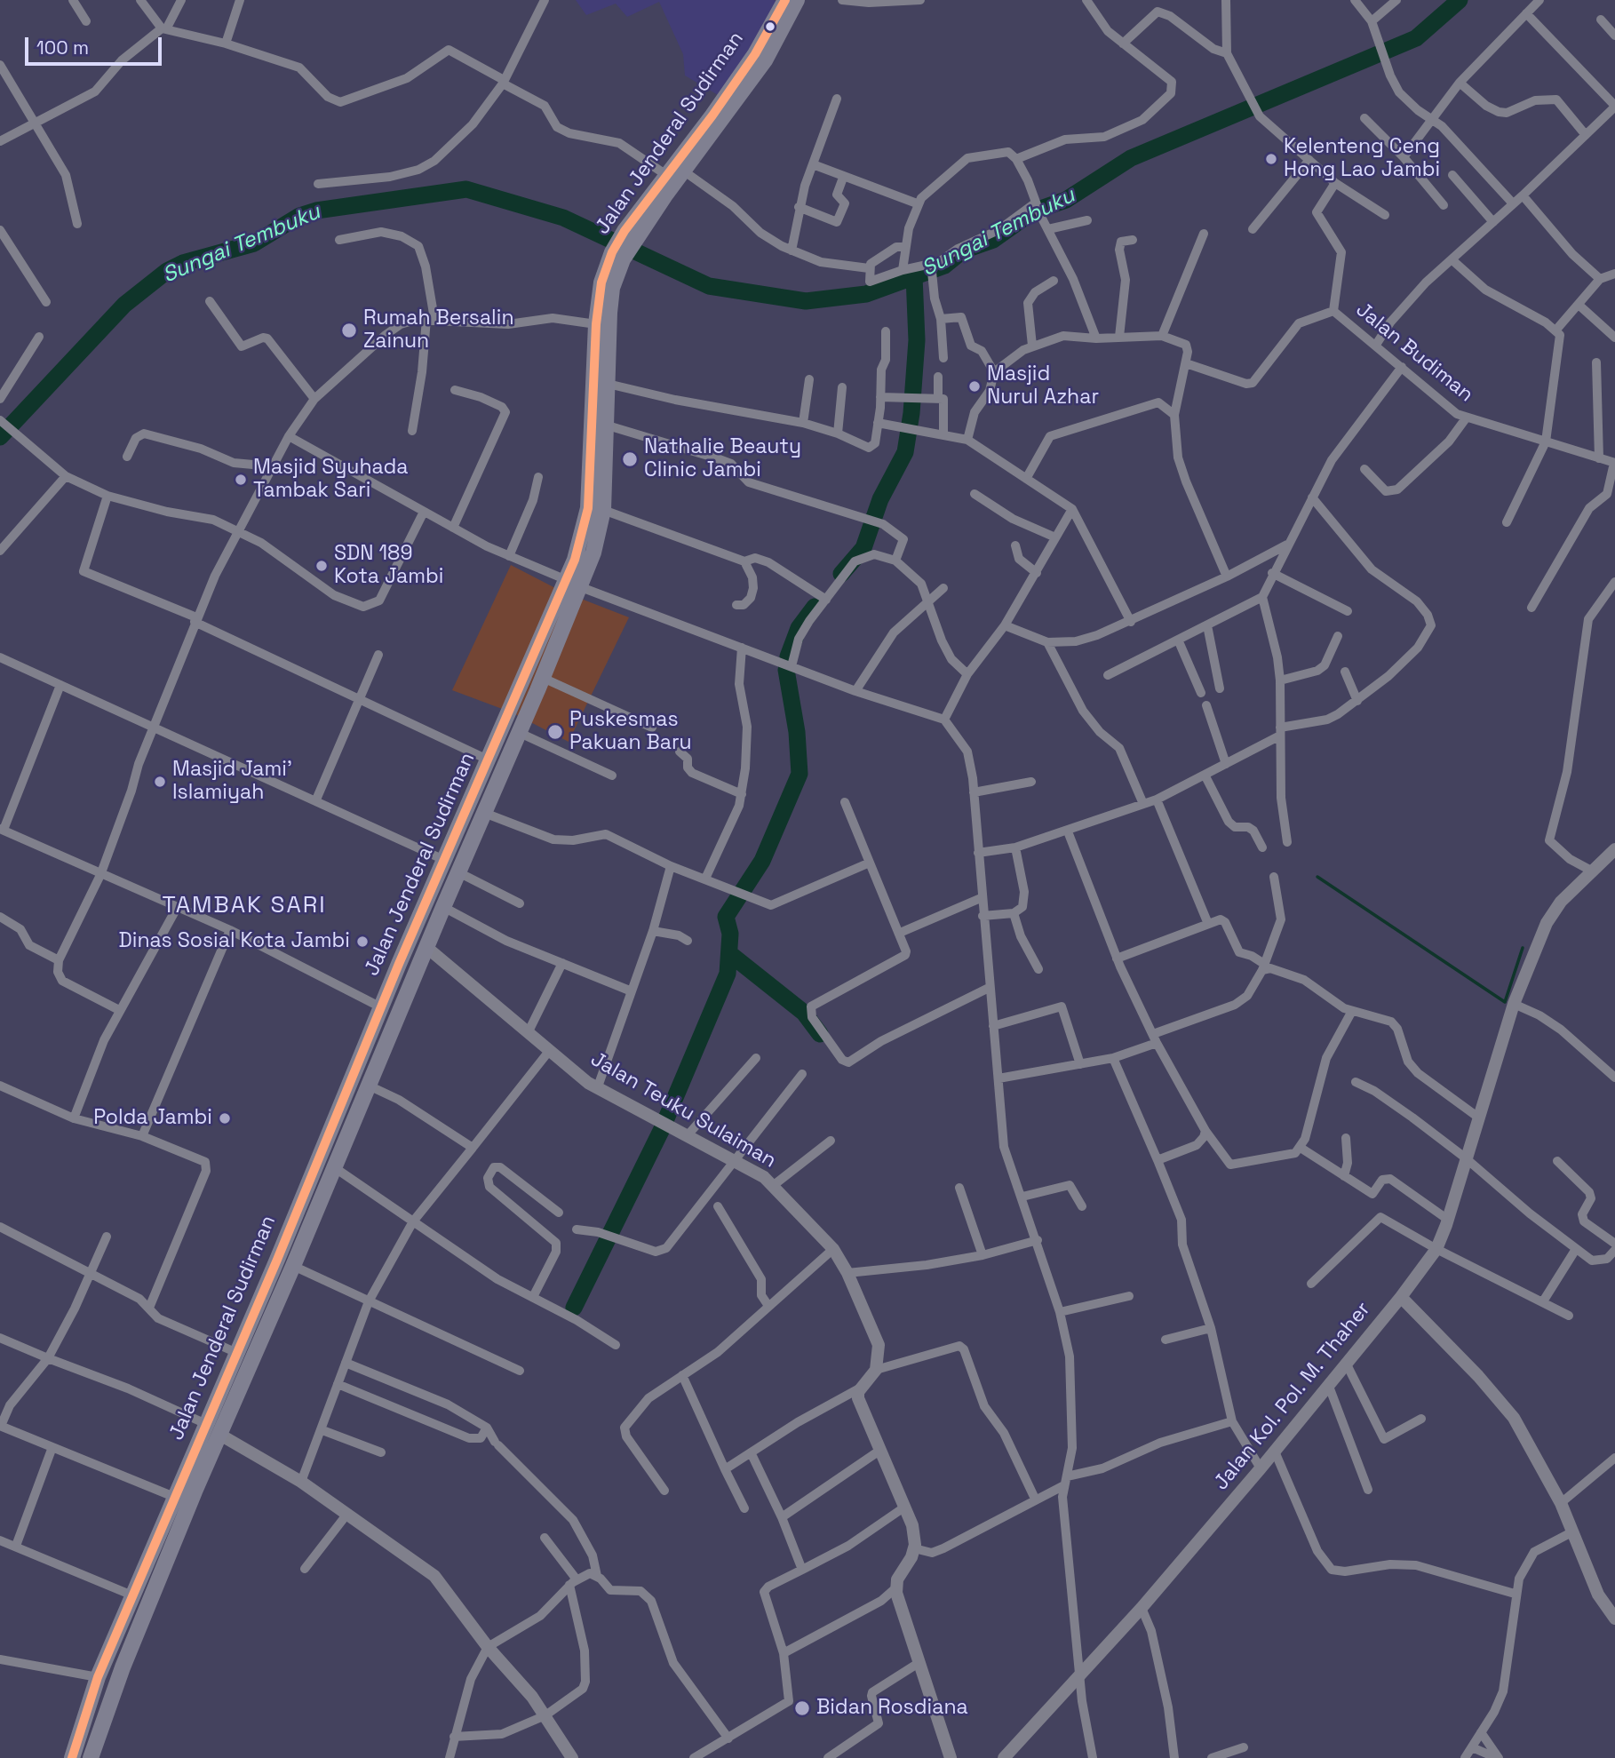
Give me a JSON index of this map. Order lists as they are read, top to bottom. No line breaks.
{"streets":{"highway":["Jalan Jenderal Sudirman"],"street":["Jalan Budiman","Jalan Teuku Sulaiman","Jalan Kol. Pol. M. Thaher"]},"crossings":[["Jalan Jenderal Sudirman","Jalan Teuku Sulaiman"]],"districts":["TAMBAK SARI"],"water":["Sungai Tembuku"],"places":["Kelenteng Ceng Hong Lao Jambi","Rumah Bersalin Zainun","Masjid Nurul Azhar","Nathalie Beauty Clinic Jambi","Masjid Syuhada Tambak Sari","SDN 189 Kota Jambi","Puskesmas Pakuan Baru","Masjid Jami' Islamiyah","Dinas Sosial Kota Jambi","Polda Jambi","Bidan Rosdiana"],"scale_bar":"100 m"}
